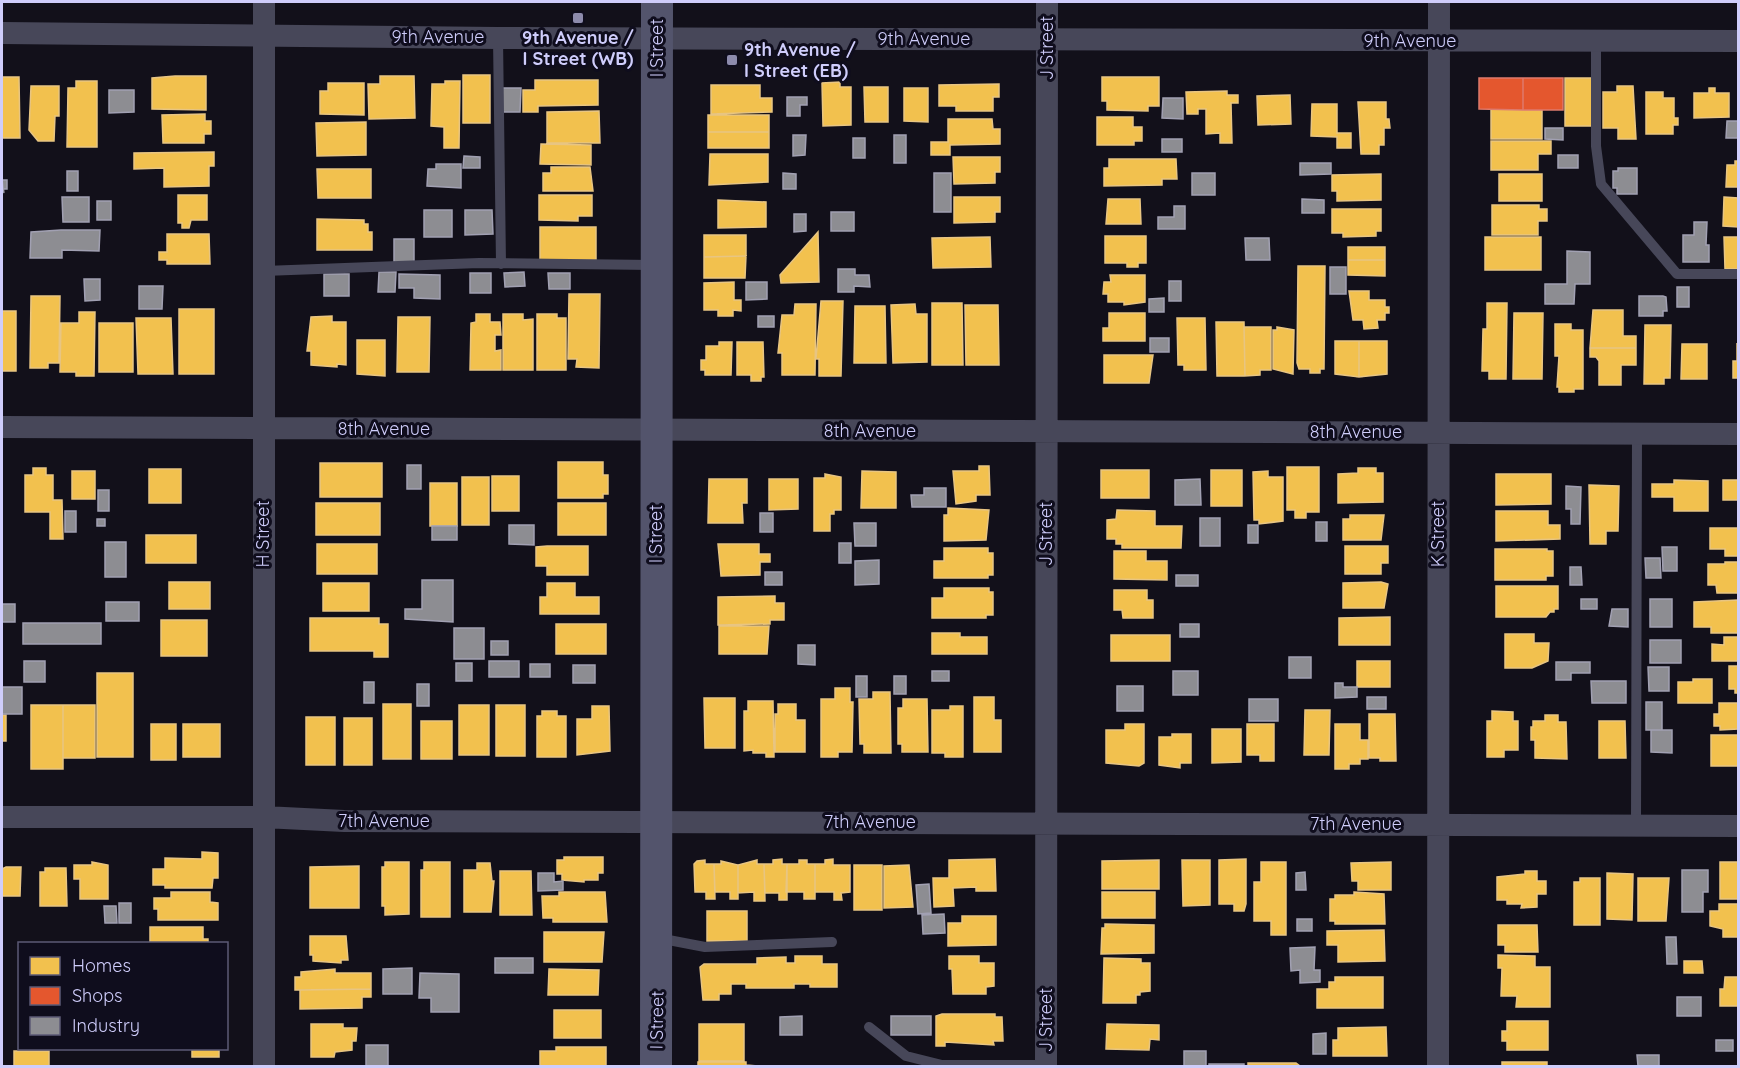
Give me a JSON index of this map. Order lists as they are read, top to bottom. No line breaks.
{"streets":{"street":["9th Avenue","I Street","J Street","8th Avenue","H Street","K Street","7th Avenue"]},"crossings":[["9th Avenue","I Street"],["9th Avenue","J Street"],["9th Avenue","H Street"],["9th Avenue","K Street"],["I Street","8th Avenue"],["I Street","7th Avenue"],["J Street","8th Avenue"],["J Street","7th Avenue"],["8th Avenue","H Street"],["8th Avenue","K Street"],["H Street","7th Avenue"],["K Street","7th Avenue"]],"places":{"transit":["9th Avenue / I Street (WB)","9th Avenue / I Street (EB)"]},"legend":["Homes","Shops","Industry"]}
